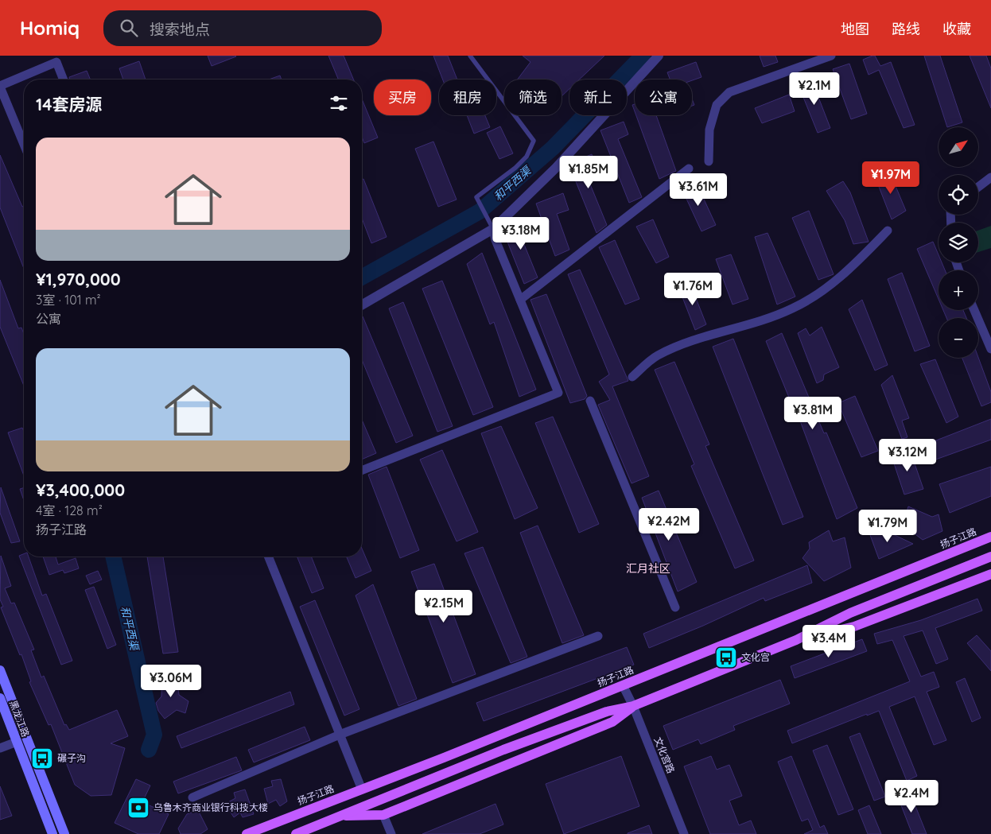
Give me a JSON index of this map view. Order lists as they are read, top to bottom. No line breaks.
{"streets":{"main road":["扬子江路","黑龙江路"],"street":["文化宫路"]},"crossings":[["扬子江路","文化宫路"]],"districts":["汇月社区"],"water":["和平西渠"],"places":{"bus stop":["文化宫","碾子沟"],"bank":["乌鲁木齐商业银行科技大楼"]},"north":"top right","page":{"header":"Homiq","search":"搜索地点","nav":["地图","路线","收藏"],"price":["¥2.1M","¥1.85M","¥1.97M","¥3.61M","¥3.18M","¥1.76M","¥3.81M","¥3.12M","¥2.42M","¥1.79M","¥2.15M","¥3.4M","¥3.06M","¥2.4M"],"chip":["买房","租房","筛选","新上","公寓"],"heading":"14套房源","map_buttons":["+","−"],"list":[{"name":"¥1,970,000","note":"3室 · 101 m² · 公寓"},{"name":"¥3,400,000","note":"4室 · 128 m² · 扬子江路"}]}}
